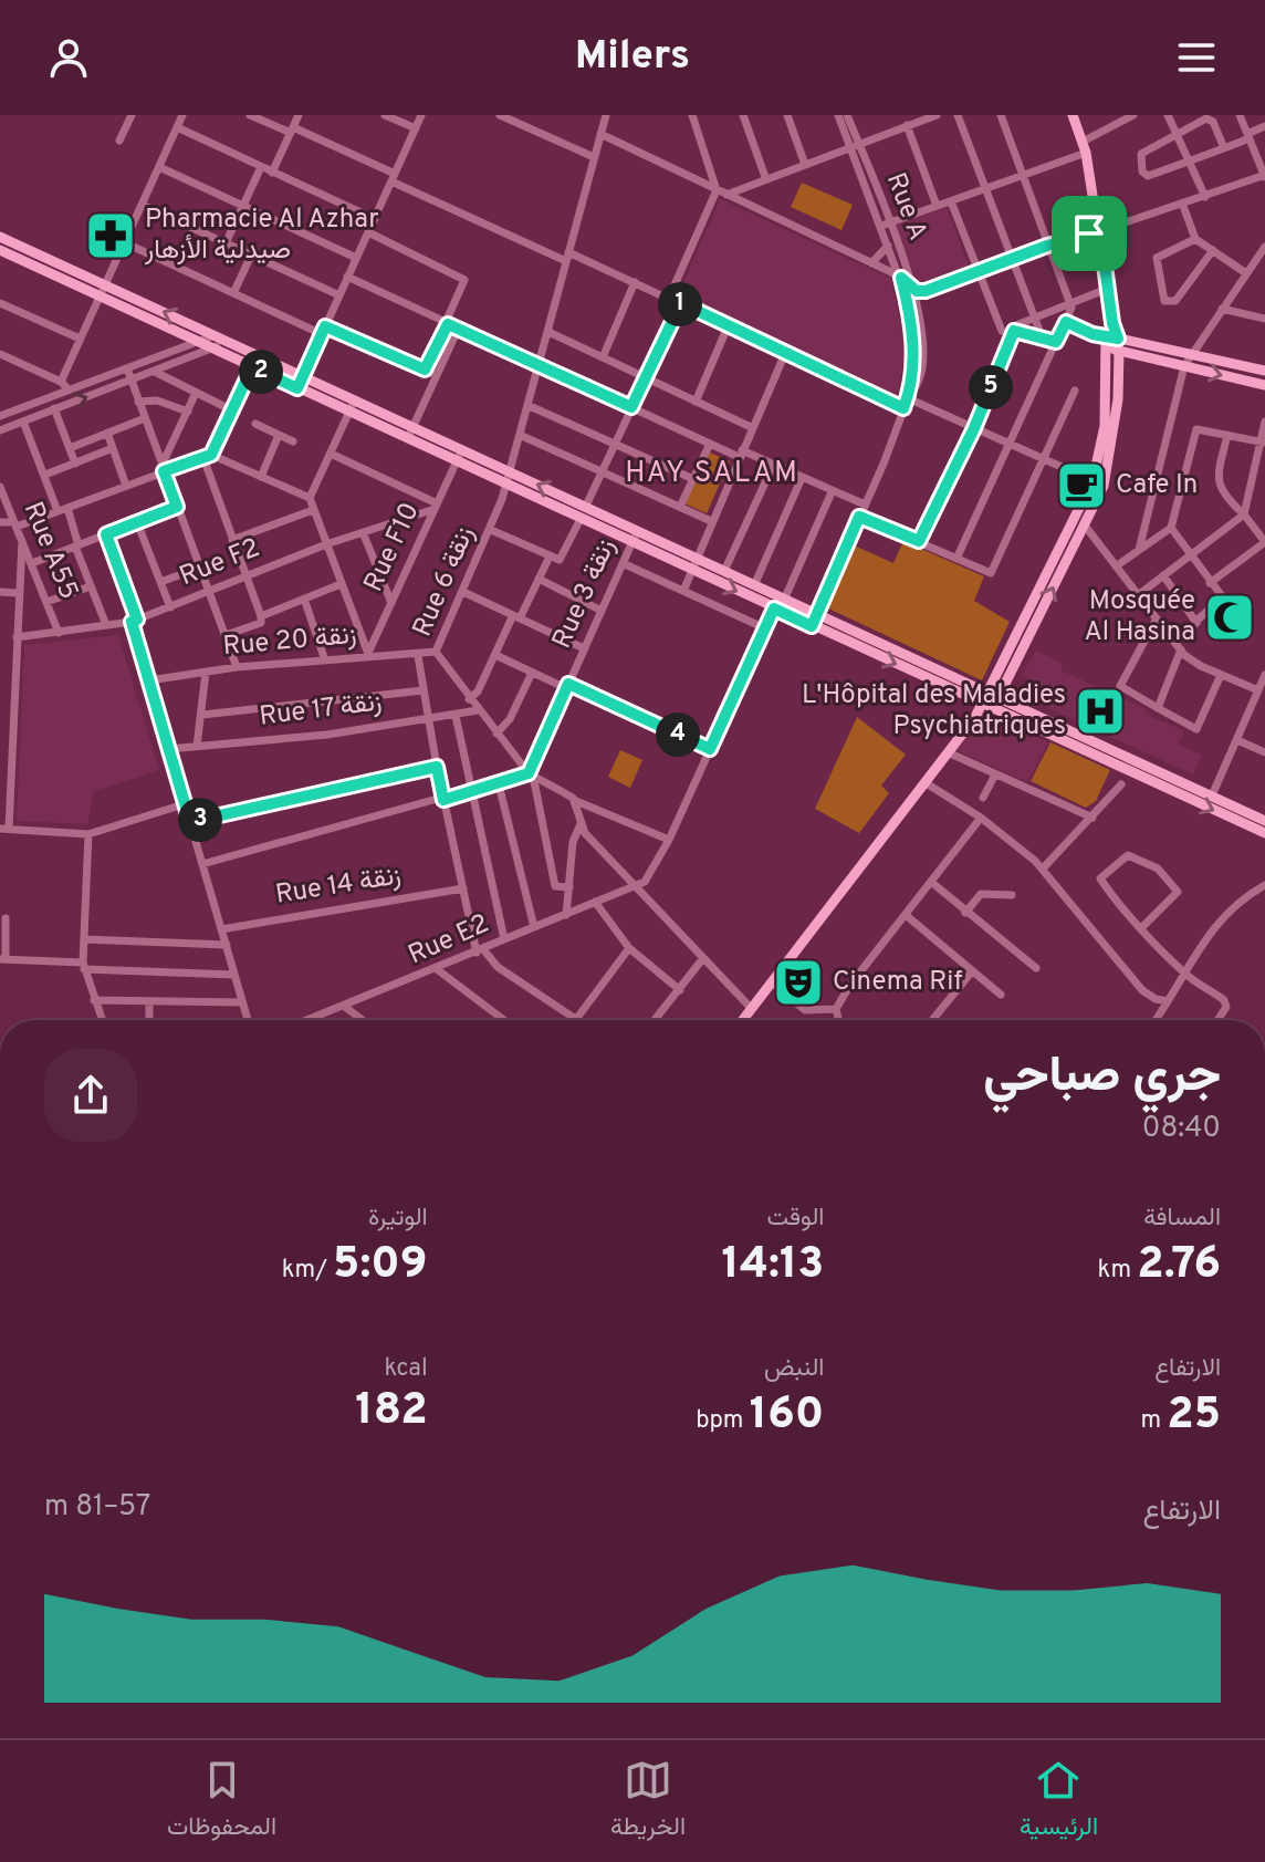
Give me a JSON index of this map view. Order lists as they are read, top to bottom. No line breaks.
{"streets":{"street":["Rue A","Rue F10","Rue A55","Rue F2","Rue 6 زنقة","Rue 3 زنقة","Rue 20 زنقة","Rue 17 زنقة","Rue 14 زنقة","Rue E2"]},"crossings":[["Rue F10","Rue F2"],["Rue F10","Rue 20 زنقة"],["Rue A55","Rue F2"],["Rue 6 زنقة","Rue 3 زنقة"],["Rue 6 زنقة","Rue 20 زنقة"],["Rue 6 زنقة","Rue 17 زنقة"]],"districts":["HAY SALAM"],"places":{"pharmacy":["Pharmacie Al Azhar صيدلية الأزهار"],"cafe":["Cafe In"],"mosque":["Mosquée Al Hasina"],"hospital":["L'Hôpital des Maladies Psychiatriques"],"theatre":["Cinema Rif"]},"page":{"header":"Milers","pins":["1","2","5","4","3"],"heading":["جري صباحي","08:40"],"stats":[["المسافة","2.76 km"],["الوقت","14:13"],["الوتيرة","5:09 /km"],["الارتفاع","25 m"],["النبض","160 bpm"],["kcal","182"]],"chart":["الارتفاع","57–81 m"],"tabs":["الرئيسية","الخريطة","المحفوظات"]}}
